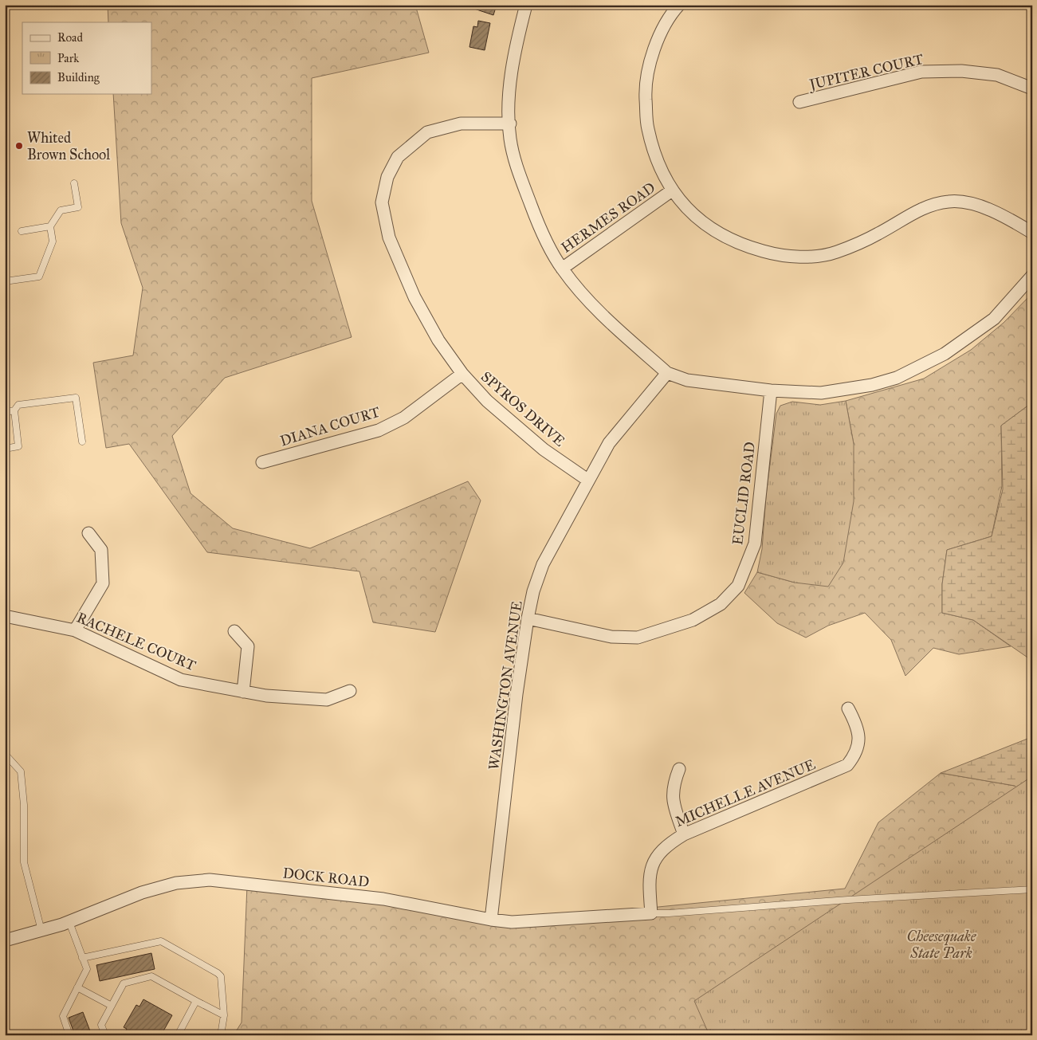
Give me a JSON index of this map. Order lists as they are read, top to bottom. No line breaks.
{"streets":{"street":["JUPITER COURT","HERMES ROAD","SPYROS DRIVE","DIANA COURT","EUCLID ROAD","RACHELE COURT","WASHINGTON AVENUE","MICHELLE AVENUE","DOCK ROAD"]},"crossings":[["SPYROS DRIVE","DIANA COURT"],["SPYROS DRIVE","WASHINGTON AVENUE"],["EUCLID ROAD","WASHINGTON AVENUE"],["WASHINGTON AVENUE","DOCK ROAD"],["MICHELLE AVENUE","DOCK ROAD"]],"parks":["Cheesequake State Park"],"places":["Whited Brown School"],"legend":["Road","Park","Building"]}
